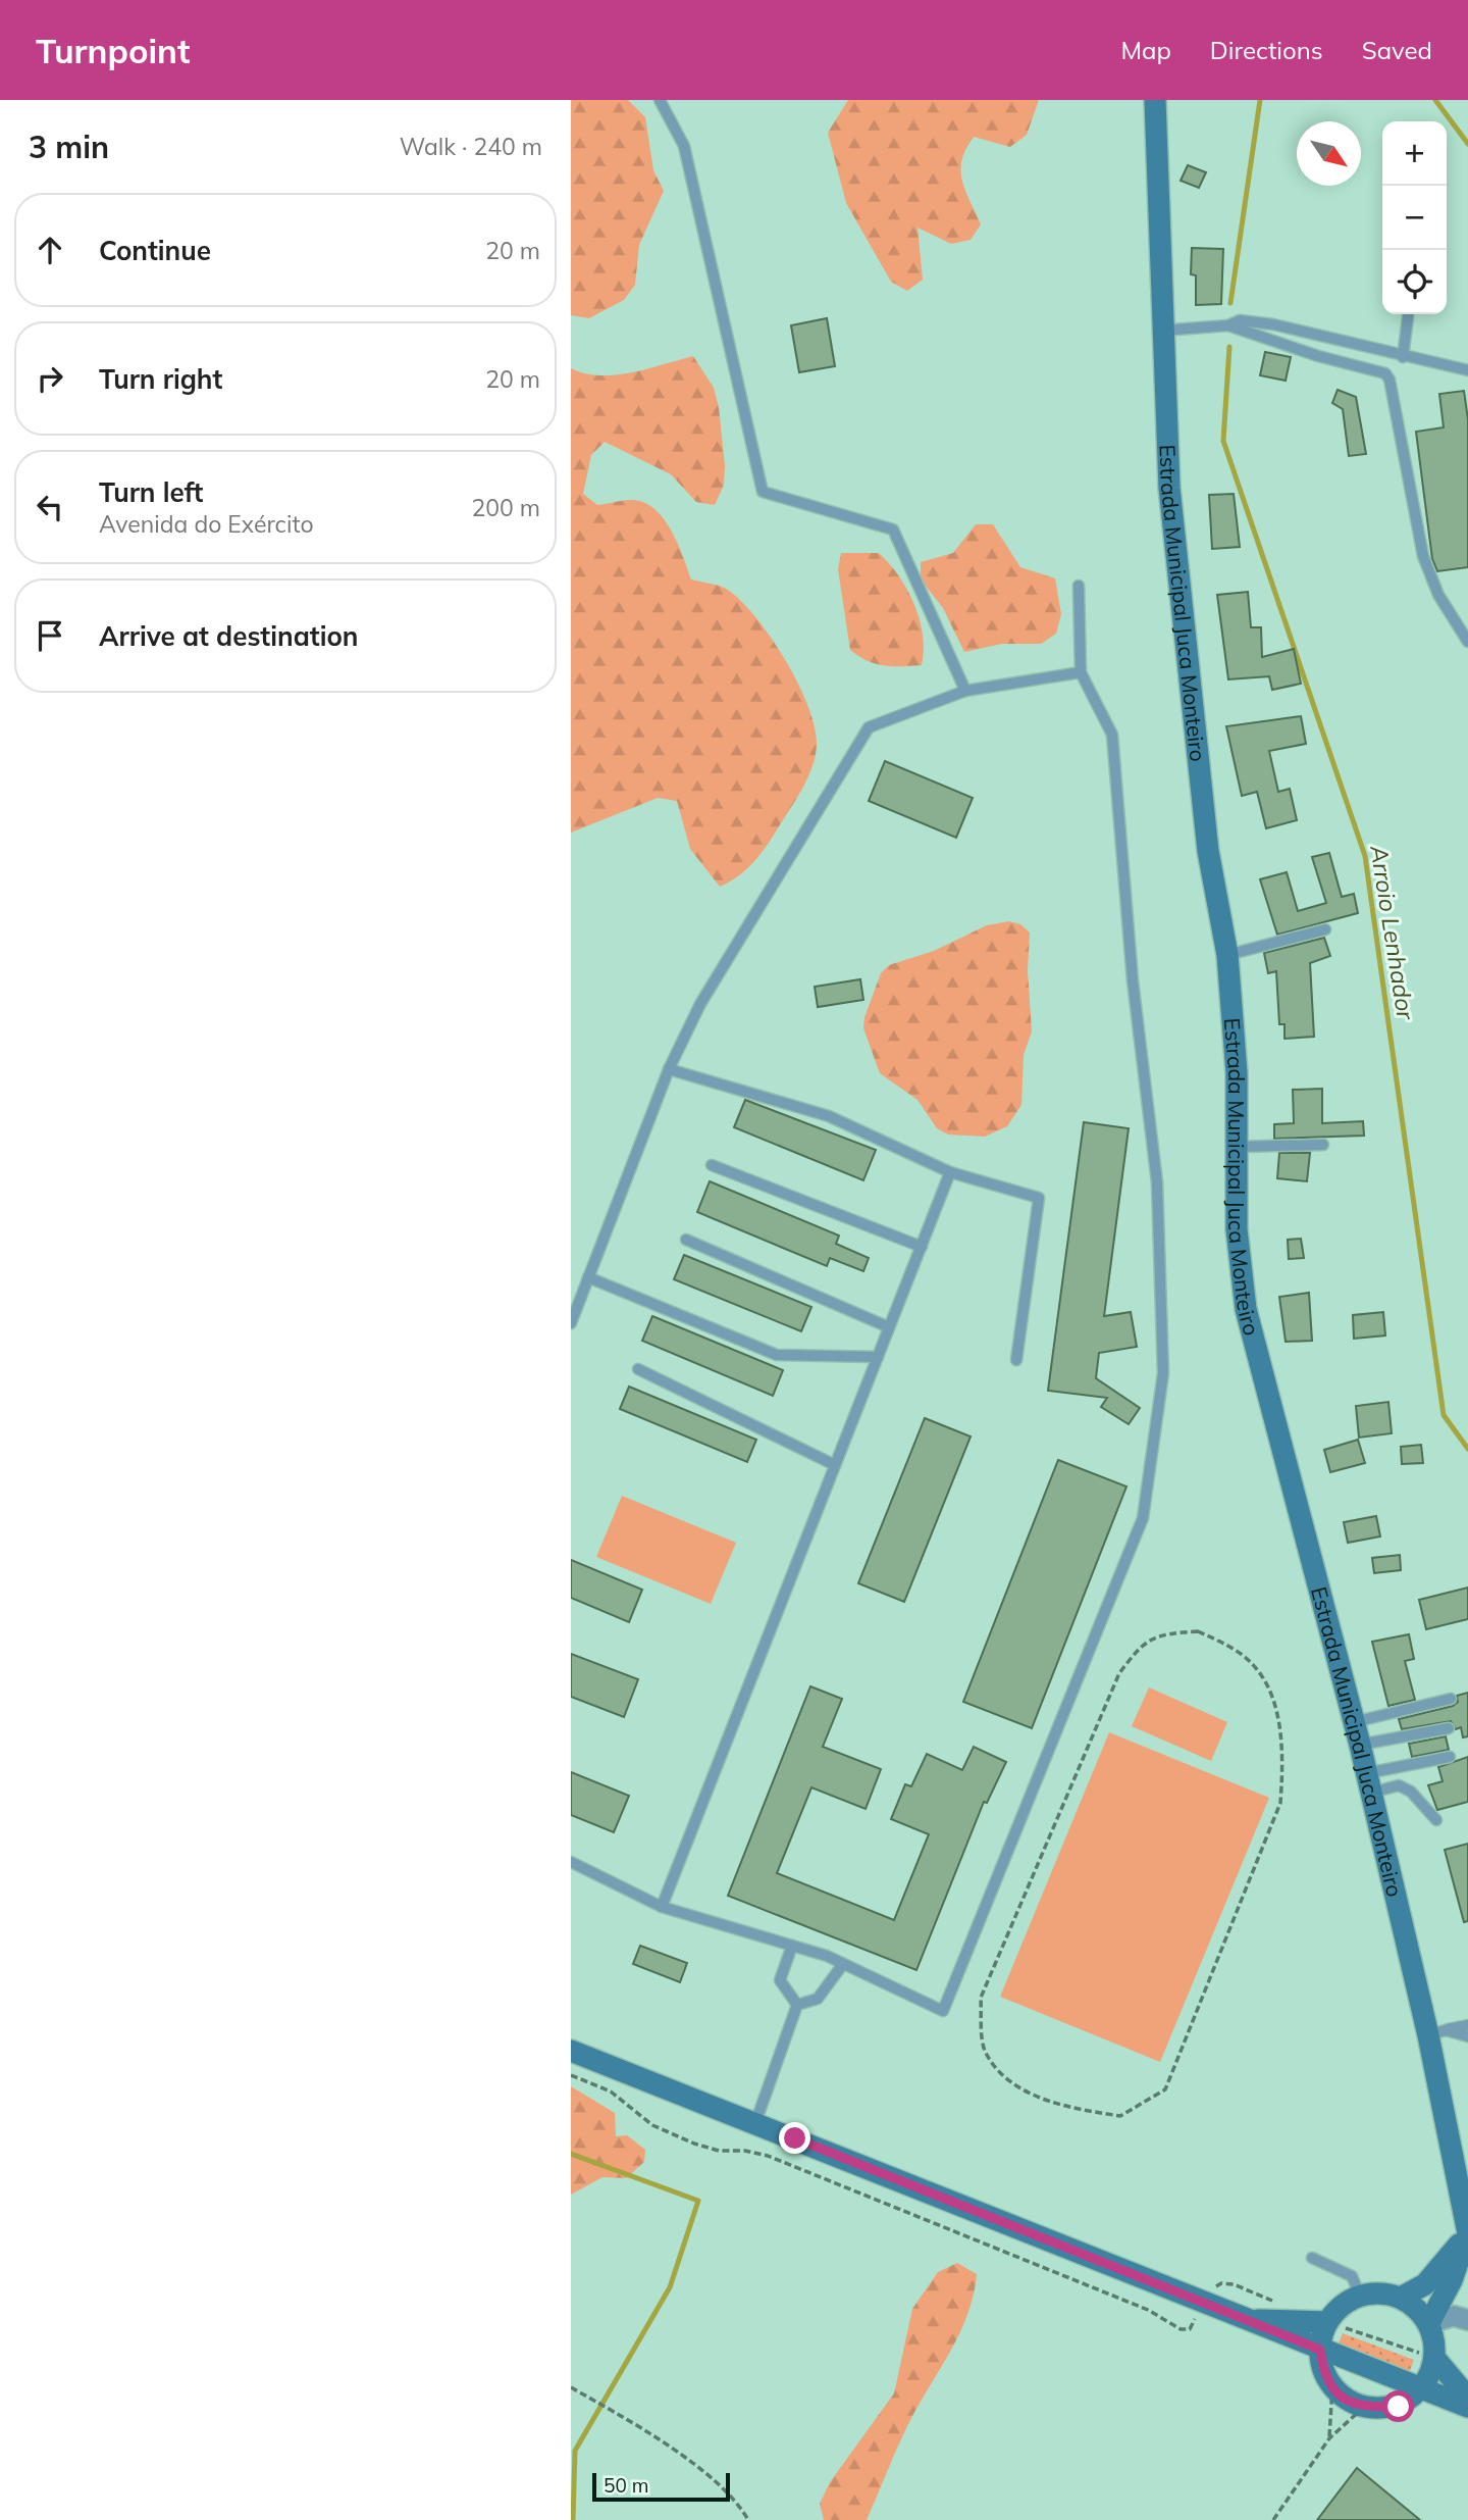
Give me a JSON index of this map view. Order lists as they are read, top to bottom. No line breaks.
{"streets":{"street":["Estrada Municipal Juca Monteiro"]},"water":["Arroio Lenhador"],"scale_bar":"50 m","north":"bottom right","page":{"header":"Turnpoint","nav":["Map","Directions","Saved"],"heading":["3 min","Walk · 240 m"],"map_buttons":["+","−"],"list":[["Continue","20 m"],["Turn right","20 m"],["Turn left","Avenida do Exército","200 m"],"Arrive at destination"],"scale":"50 m"}}
